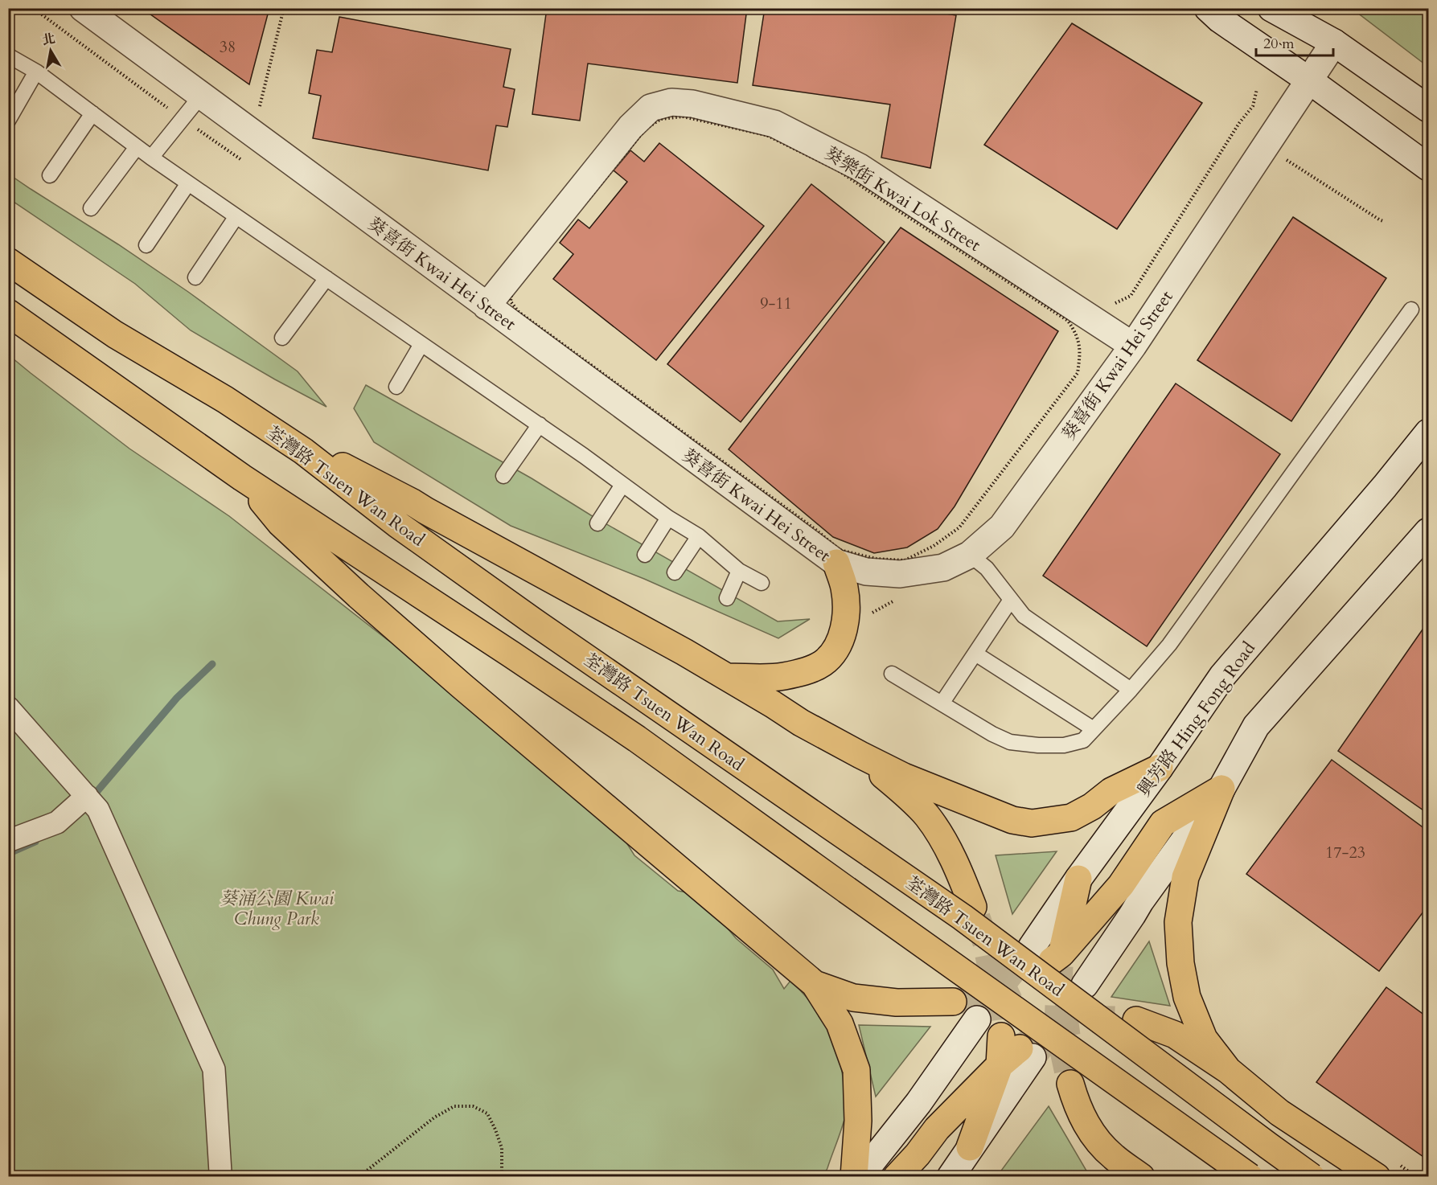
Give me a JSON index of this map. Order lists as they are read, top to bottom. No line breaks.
{"streets":{"highway":["荃灣路 Tsuen Wan Road"],"street":["葵樂街 Kwai Lok Street","葵喜街 Kwai Hei Street","興芳路 Hing Fong Road"]},"crossings":[["葵樂街 Kwai Lok Street","葵喜街 Kwai Hei Street"]],"parks":["葵涌公園 Kwai Chung Park"],"house_numbers":["38","9-11","17-23"],"scale_bar":"20 m","north":"top"}
